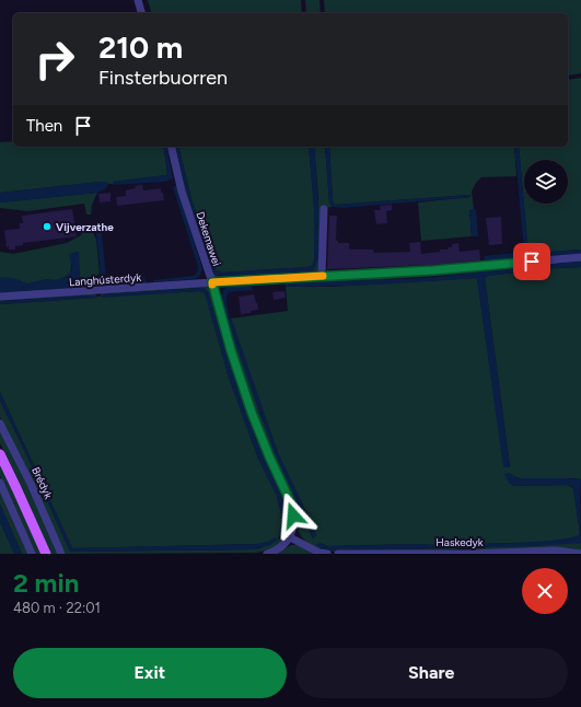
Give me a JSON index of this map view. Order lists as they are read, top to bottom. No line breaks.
{"streets":{"street":["Dekemawei","Langhústerdyk","Brédyk","Haskedyk"]},"crossings":[["Dekemawei","Langhústerdyk"]],"places":["Vijverzathe"],"page":{"turn":["210 m","Finsterbuorren"],"then":"Then","heading":["2 min","480 m · 22:01"],"buttons":["Exit","Share"]}}
